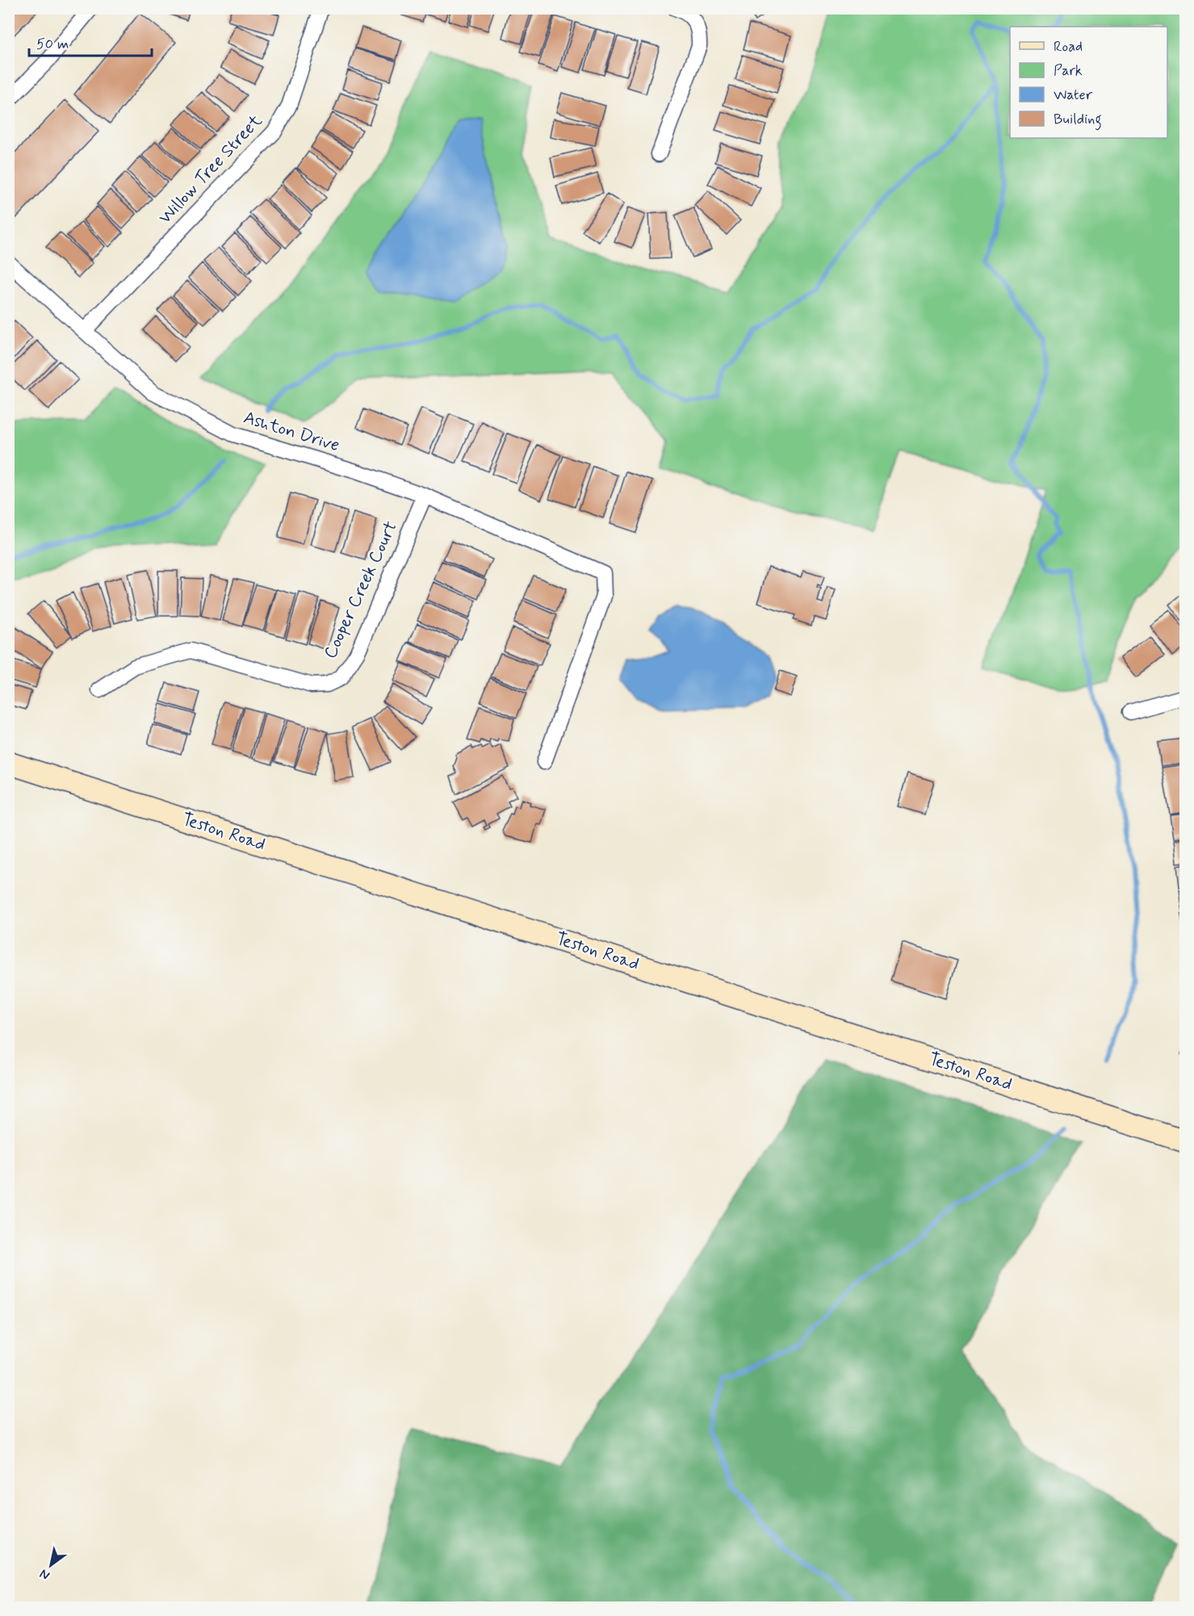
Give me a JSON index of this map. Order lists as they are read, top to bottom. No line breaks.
{"streets":{"main road":["Teston Road"],"street":["Willow Tree Street","Ashton Drive","Cooper Creek Court"]},"crossings":[["Willow Tree Street","Ashton Drive"],["Ashton Drive","Cooper Creek Court"]],"legend":["Road","Park","Water","Building"],"scale_bar":"50 m","north":"bottom left"}
